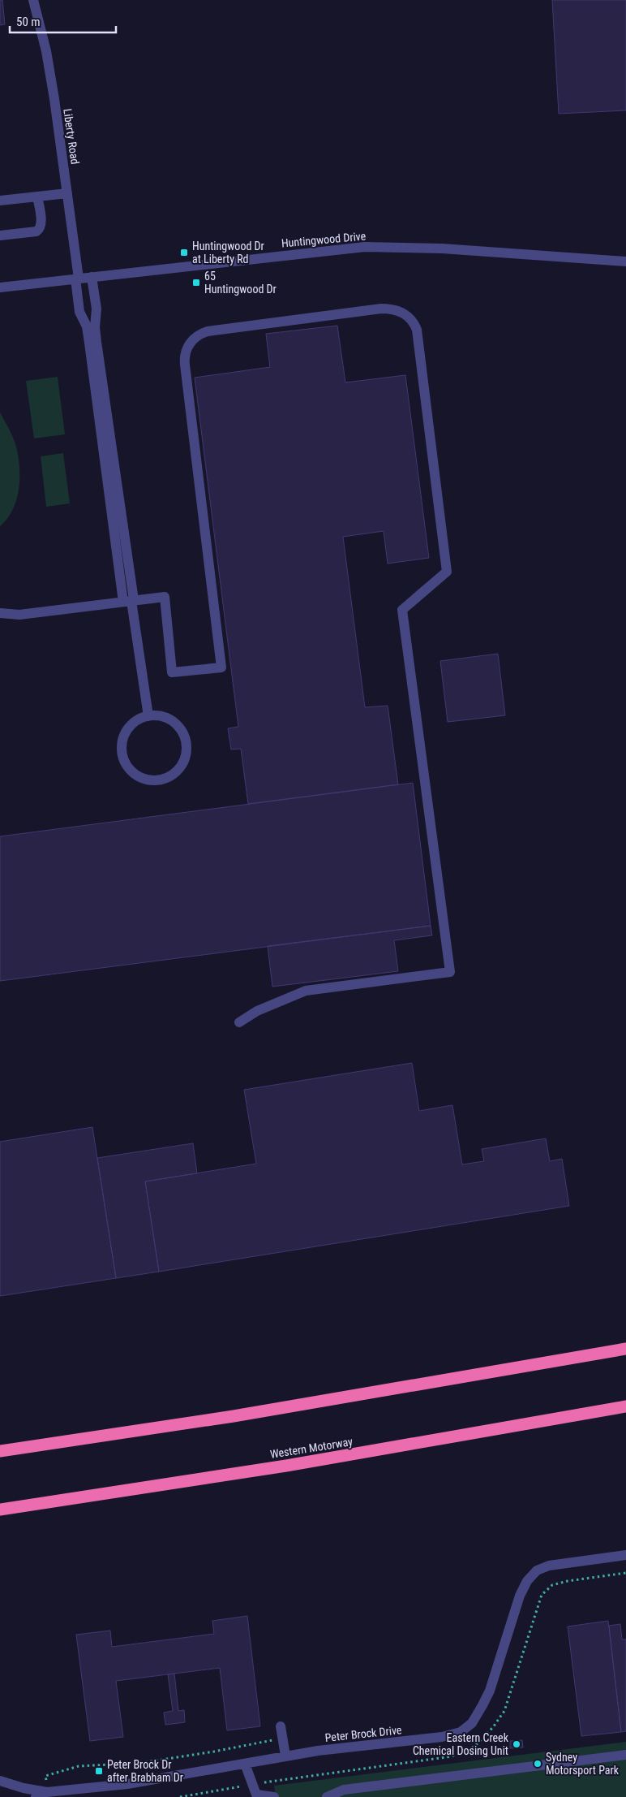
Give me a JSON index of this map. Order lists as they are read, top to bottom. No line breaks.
{"streets":{"highway":["Western Motorway"],"street":["Liberty Road","Huntingwood Drive","Peter Brock Drive"]},"crossings":[["Liberty Road","Huntingwood Drive"]],"places":{"transit":["Huntingwood Dr at Liberty Rd","65 Huntingwood Dr","Peter Brock Dr after Brabham Dr"],"other":["Eastern Creek Chemical Dosing Unit","Sydney Motorsport Park"]},"scale_bar":"50 m"}
